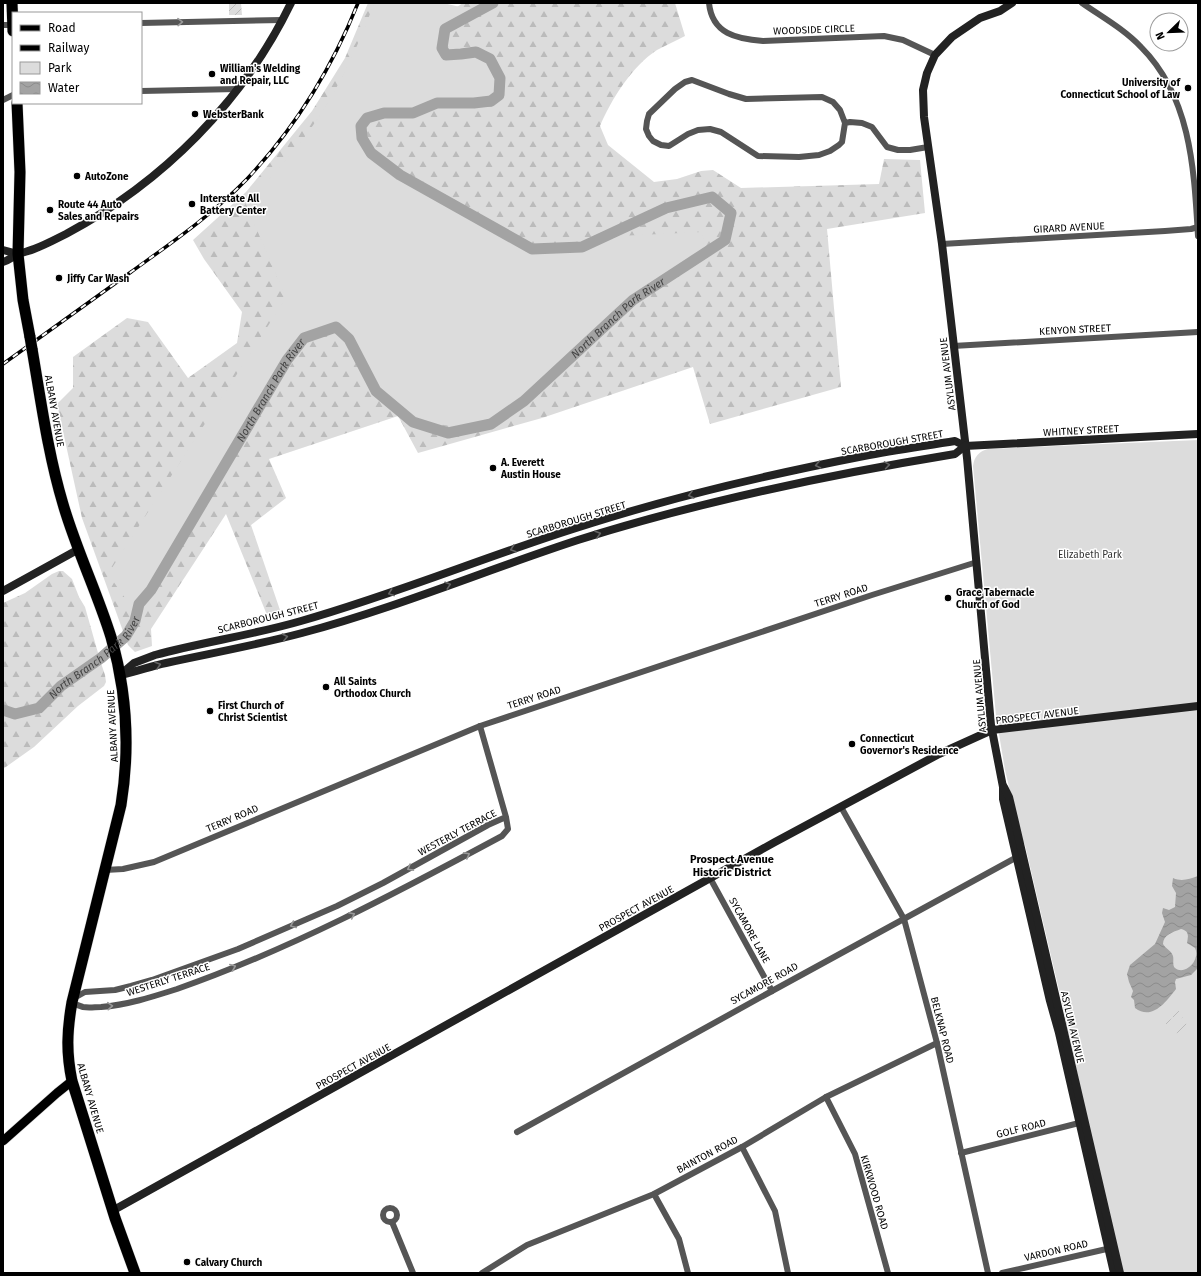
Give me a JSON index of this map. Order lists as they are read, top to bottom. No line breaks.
{"streets":{"highway":["ALBANY AVENUE"],"main road":["ASYLUM AVENUE","WHITNEY STREET","SCARBOROUGH STREET","PROSPECT AVENUE"],"street":["WOODSIDE CIRCLE","GIRARD AVENUE","KENYON STREET","TERRY ROAD","WESTERLY TERRACE","SYCAMORE LANE","SYCAMORE ROAD","BELKNAP ROAD","GOLF ROAD","BAINTON ROAD","KIRKWOOD ROAD","VARDON ROAD"]},"crossings":[["WOODSIDE CIRCLE","ASYLUM AVENUE"],["GIRARD AVENUE","ASYLUM AVENUE"],["KENYON STREET","ASYLUM AVENUE"],["ASYLUM AVENUE","WHITNEY STREET"],["ASYLUM AVENUE","SCARBOROUGH STREET"],["ASYLUM AVENUE","TERRY ROAD"],["ASYLUM AVENUE","PROSPECT AVENUE"],["ASYLUM AVENUE","SYCAMORE ROAD"],["ASYLUM AVENUE","GOLF ROAD"],["ASYLUM AVENUE","VARDON ROAD"],["ALBANY AVENUE","SCARBOROUGH STREET"],["ALBANY AVENUE","TERRY ROAD"],["ALBANY AVENUE","PROSPECT AVENUE"],["ALBANY AVENUE","WESTERLY TERRACE"],["WHITNEY STREET","SCARBOROUGH STREET"],["TERRY ROAD","WESTERLY TERRACE"],["PROSPECT AVENUE","SYCAMORE LANE"],["PROSPECT AVENUE","BELKNAP ROAD"],["SYCAMORE LANE","SYCAMORE ROAD"],["SYCAMORE ROAD","BELKNAP ROAD"],["BELKNAP ROAD","GOLF ROAD"],["BELKNAP ROAD","BAINTON ROAD"],["BAINTON ROAD","KIRKWOOD ROAD"]],"districts":["Prospect Avenue Historic District"],"water":["North Branch Park River"],"parks":["Elizabeth Park"],"places":["William's Welding and Repair, LLC","University of Connecticut School of Law","WebsterBank","AutoZone","Interstate All Battery Center","Route 44 Auto Sales and Repairs","Jiffy Car Wash","A. Everett Austin House","Grace Tabernacle Church of God","All Saints Orthodox Church","First Church of Christ Scientist","Connecticut Governor's Residence","Calvary Church"],"legend":["Road","Railway","Park","Water"],"north":"bottom left"}
